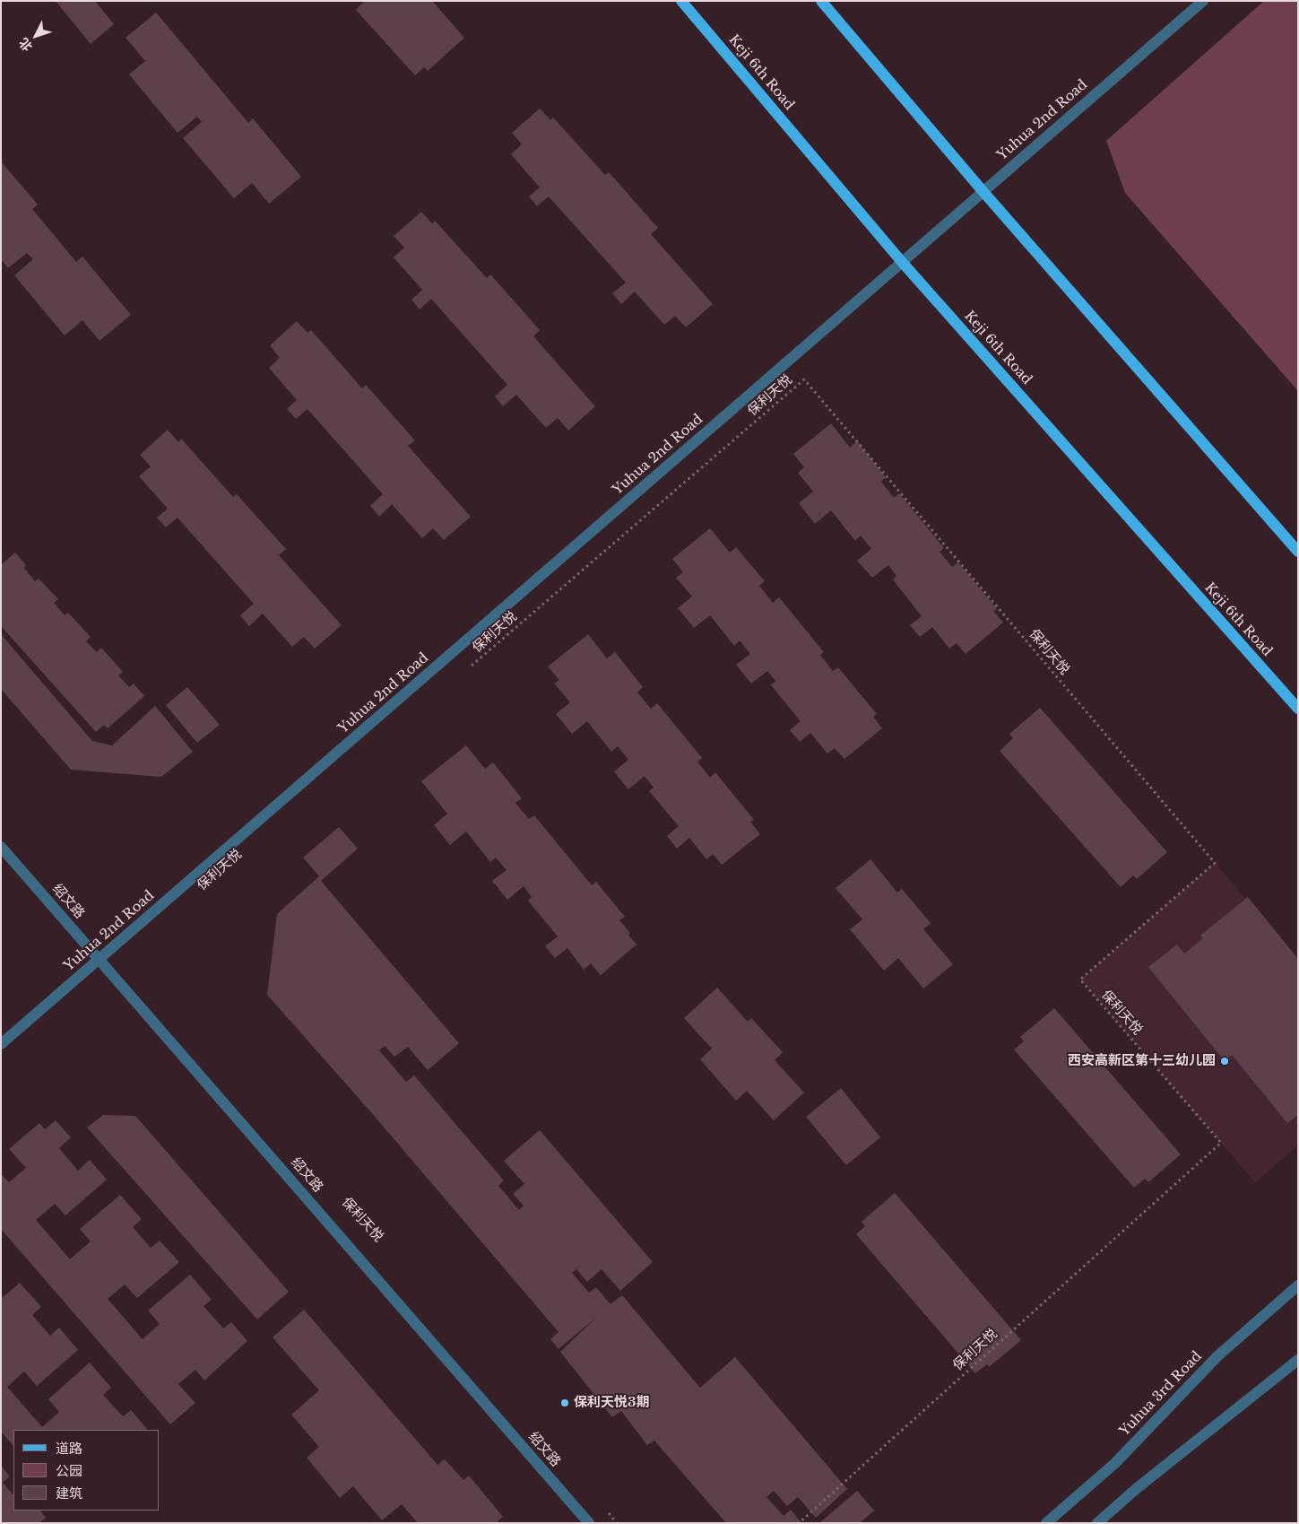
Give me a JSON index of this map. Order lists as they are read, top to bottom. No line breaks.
{"streets":{"main road":["Keji 6th Road"],"street":["Yuhua 2nd Road","绍文路","Yuhua 3rd Road"],"path":["保利天悦"]},"crossings":[["Keji 6th Road","Yuhua 2nd Road"],["Yuhua 2nd Road","绍文路"]],"places":["西安高新区第十三幼儿园","保利天悦3期"],"legend":["道路","公园","建筑"],"north":"bottom left"}
